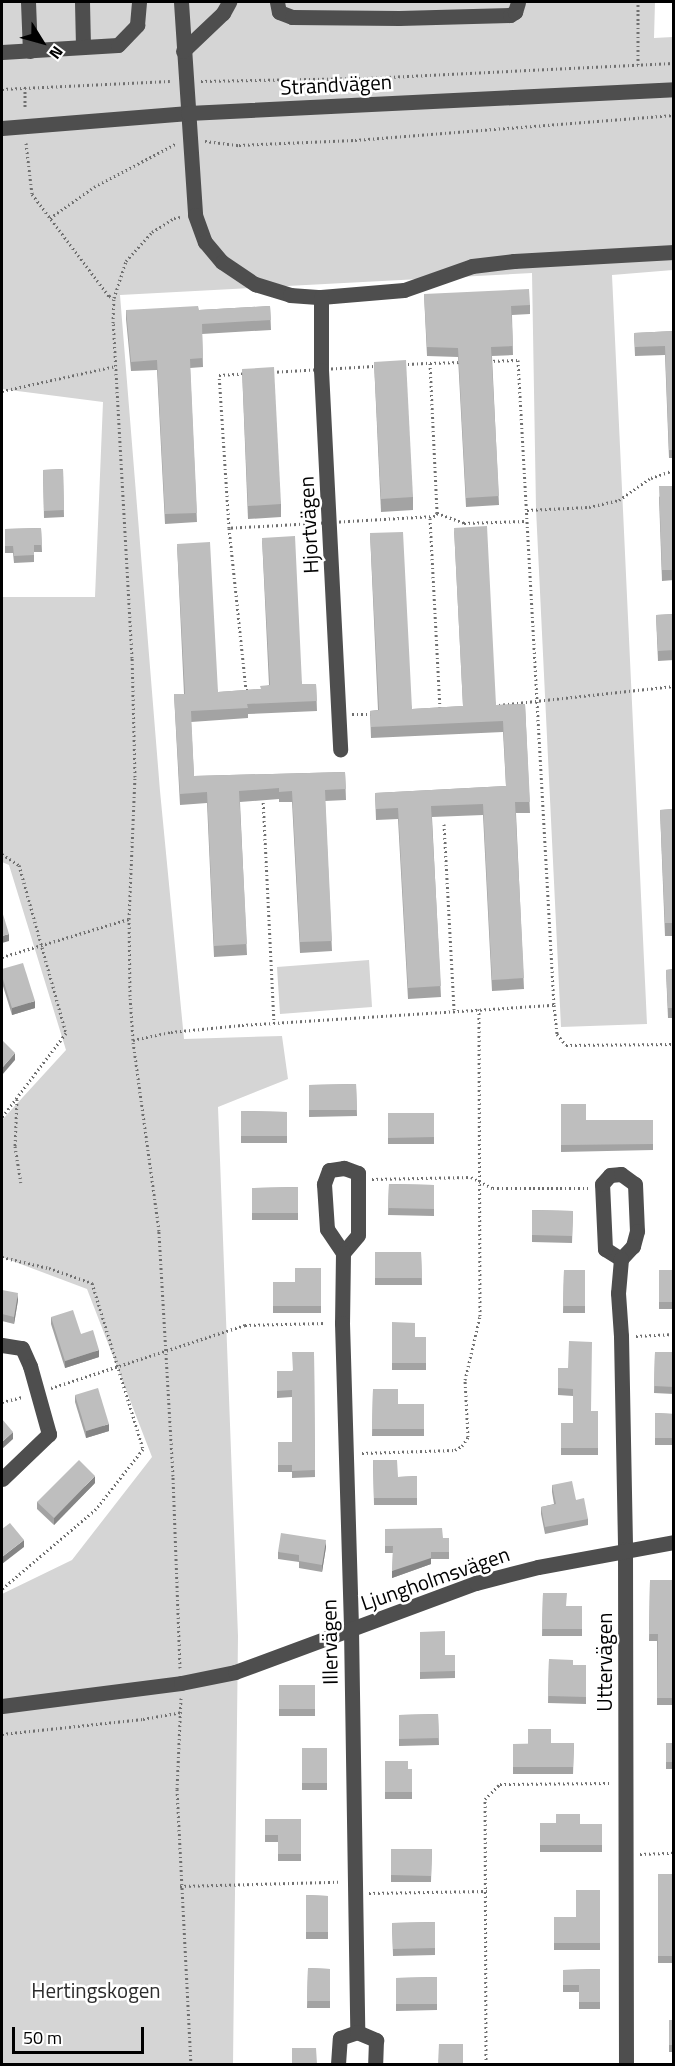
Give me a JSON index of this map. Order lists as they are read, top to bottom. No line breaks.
{"streets":{"street":["Strandvägen","Hjortvägen","Ljungholmsvägen","Illervägen","Uttervägen"]},"crossings":[["Ljungholmsvägen","Illervägen"],["Ljungholmsvägen","Uttervägen"]],"parks":["Hertingskogen"],"scale_bar":"50 m","north":"bottom right"}
